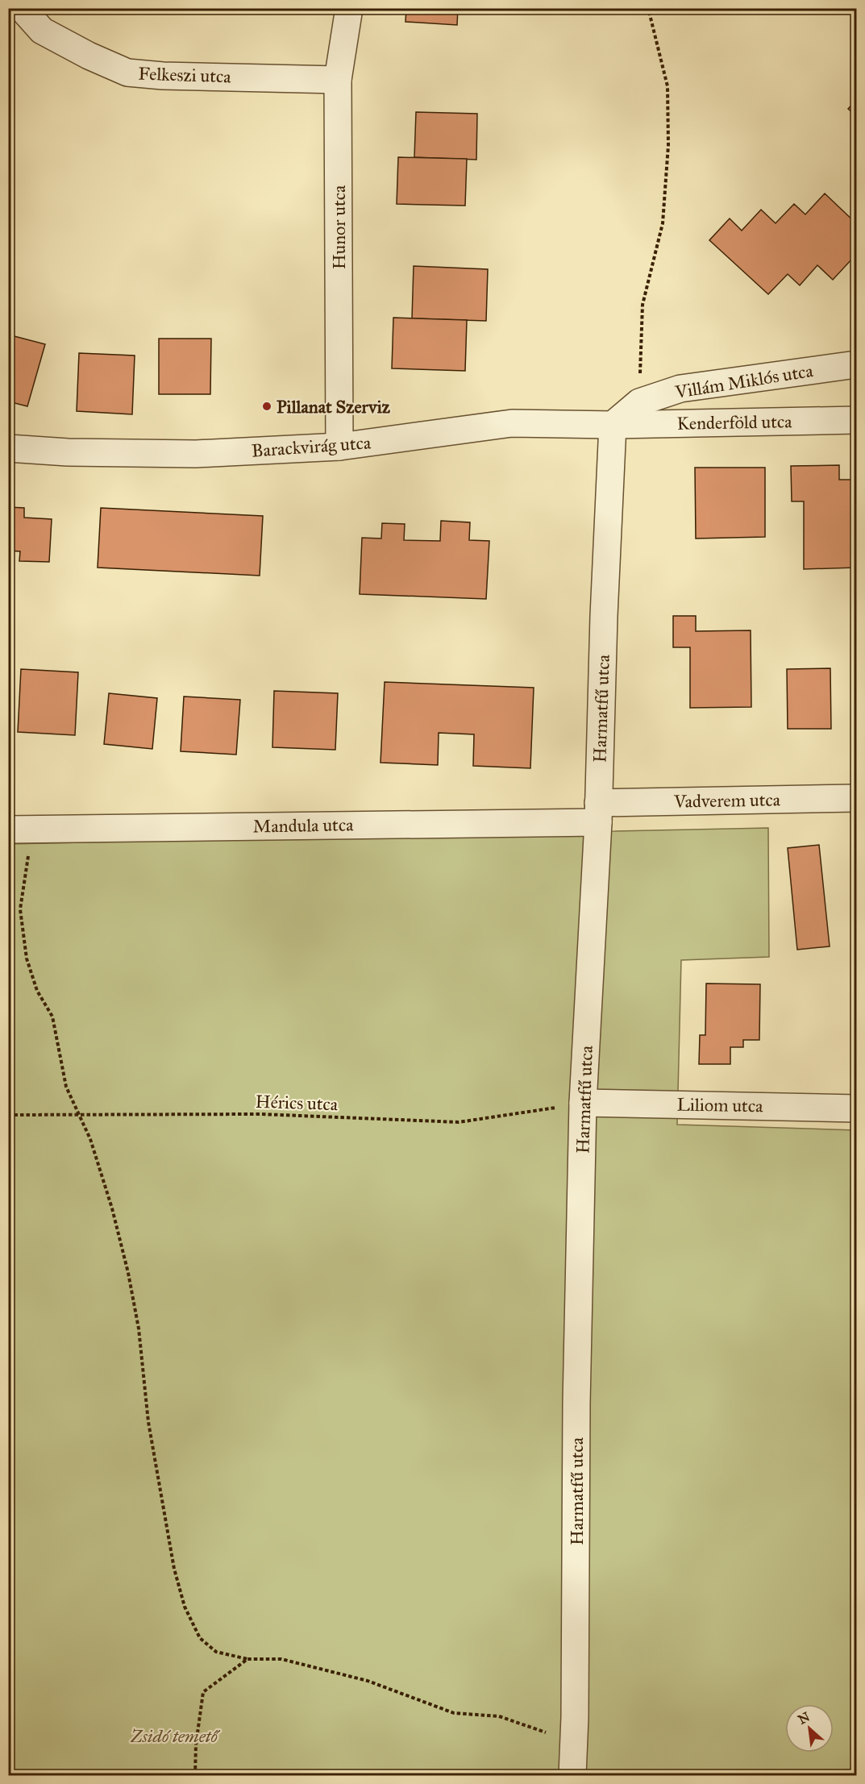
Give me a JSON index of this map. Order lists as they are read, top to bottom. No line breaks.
{"streets":{"street":["Felkeszi utca","Hunor utca","Villám Miklós utca","Kenderföld utca","Barackvirág utca","Harmatfű utca","Vadverem utca","Mandula utca","Liliom utca"],"path":["Hérics utca"]},"crossings":[["Felkeszi utca","Hunor utca"],["Hunor utca","Barackvirág utca"],["Villám Miklós utca","Kenderföld utca"],["Villám Miklós utca","Barackvirág utca"],["Villám Miklós utca","Harmatfű utca"],["Kenderföld utca","Barackvirág utca"],["Kenderföld utca","Harmatfű utca"],["Barackvirág utca","Harmatfű utca"],["Harmatfű utca","Vadverem utca"],["Harmatfű utca","Mandula utca"],["Harmatfű utca","Hérics utca"],["Harmatfű utca","Liliom utca"],["Vadverem utca","Mandula utca"],["Hérics utca","Liliom utca"]],"parks":["Zsidó temető"],"places":["Pillanat Szerviz"],"north":"top left"}
